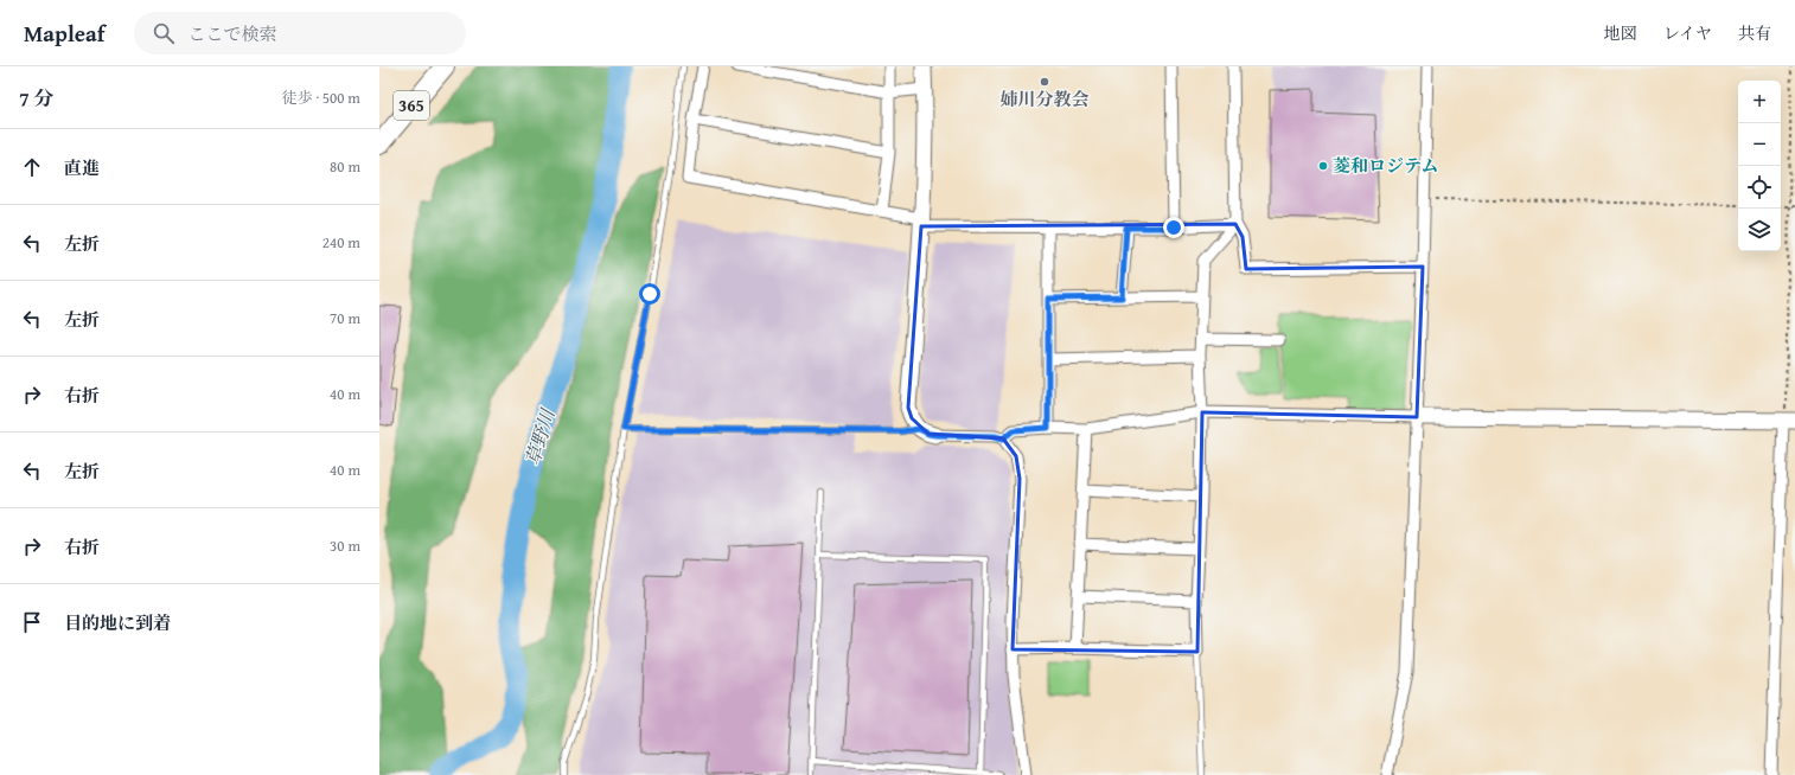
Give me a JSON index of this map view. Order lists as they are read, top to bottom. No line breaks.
{"streets":{"highway":["365"]},"water":["草野川"],"places":["姉川分教会","菱和ロジテム"],"page":{"header":"Mapleaf","search":"ここで検索","nav":["地図","レイヤ","共有"],"heading":["7 分","徒歩 · 500 m"],"map_buttons":["+","−"],"list":[["直進","80 m"],["左折","240 m"],["左折","70 m"],["右折","40 m"],["左折","40 m"],["右折","30 m"],"目的地に到着"]}}
